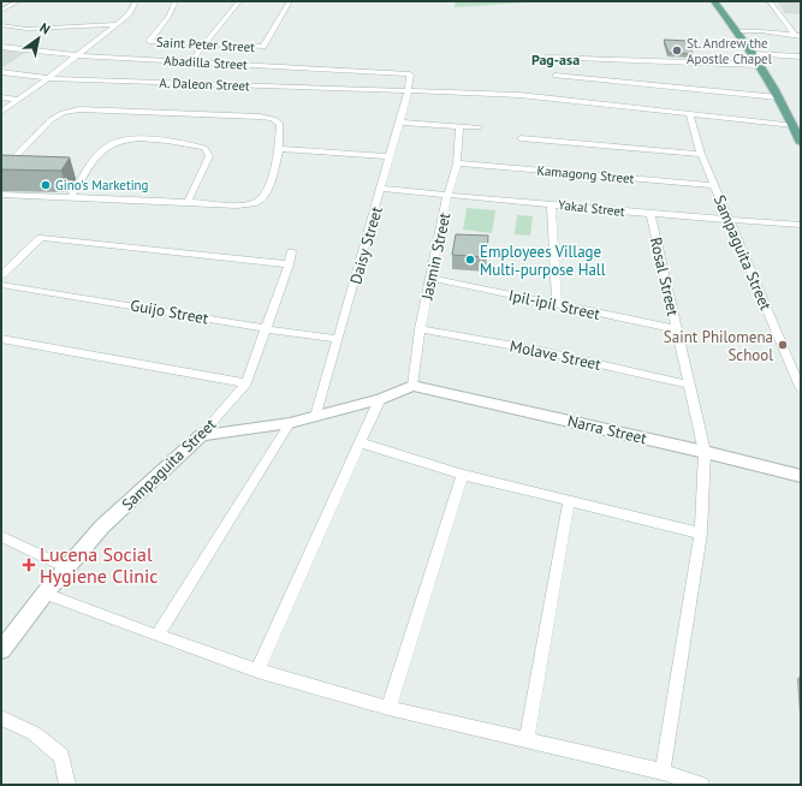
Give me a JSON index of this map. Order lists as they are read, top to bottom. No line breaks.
{"streets":{"street":["Saint Peter Street","Abadilla Street","A. Daleon Street","Kamagong Street","Yakal Street","Daisy Street","Sampaguita Street","Jasmin Street","Rosal Street","Ipil-ipil Street","Guijo Street","Molave Street","Narra Street"]},"crossings":[["Abadilla Street","Daisy Street"],["A. Daleon Street","Daisy Street"],["A. Daleon Street","Sampaguita Street"],["Kamagong Street","Sampaguita Street"],["Kamagong Street","Jasmin Street"],["Yakal Street","Daisy Street"],["Yakal Street","Sampaguita Street"],["Yakal Street","Jasmin Street"],["Yakal Street","Rosal Street"],["Daisy Street","Guijo Street"],["Sampaguita Street","Guijo Street"],["Jasmin Street","Ipil-ipil Street"],["Jasmin Street","Molave Street"],["Jasmin Street","Narra Street"],["Rosal Street","Ipil-ipil Street"],["Rosal Street","Molave Street"],["Rosal Street","Narra Street"]],"districts":["Pag-asa"],"places":{"other":["St. Andrew the Apostle Chapel","Gino's Marketing","Employees Village Multi-purpose Hall","Saint Philomena School"],"health":["Lucena Social Hygiene Clinic"]},"north":"top right"}
